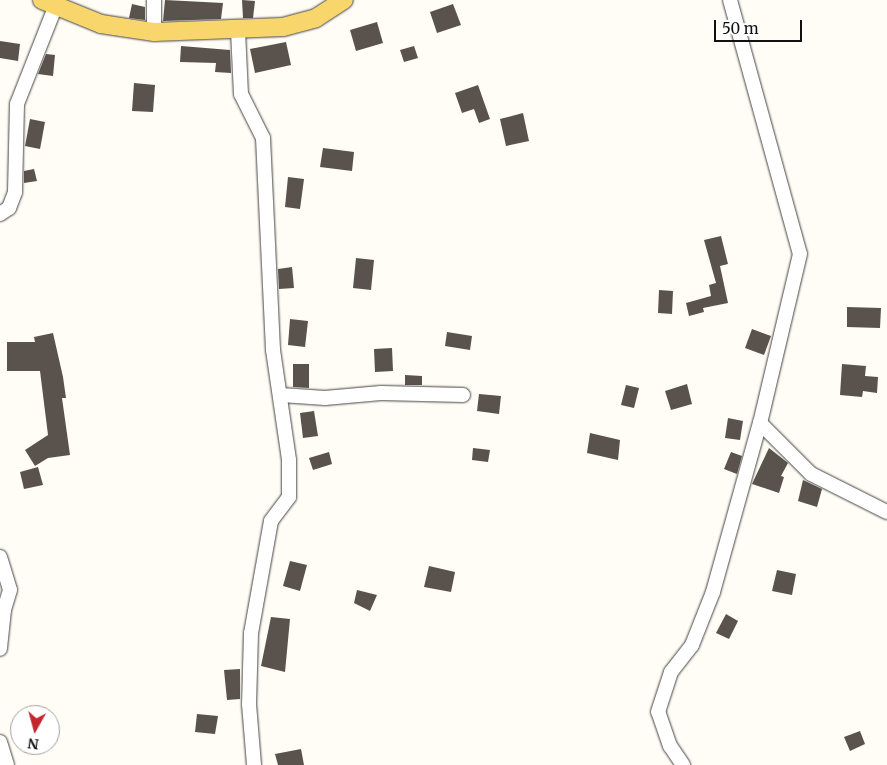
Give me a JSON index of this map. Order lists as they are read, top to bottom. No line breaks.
{"scale_bar":"50 m","north":"bottom"}
